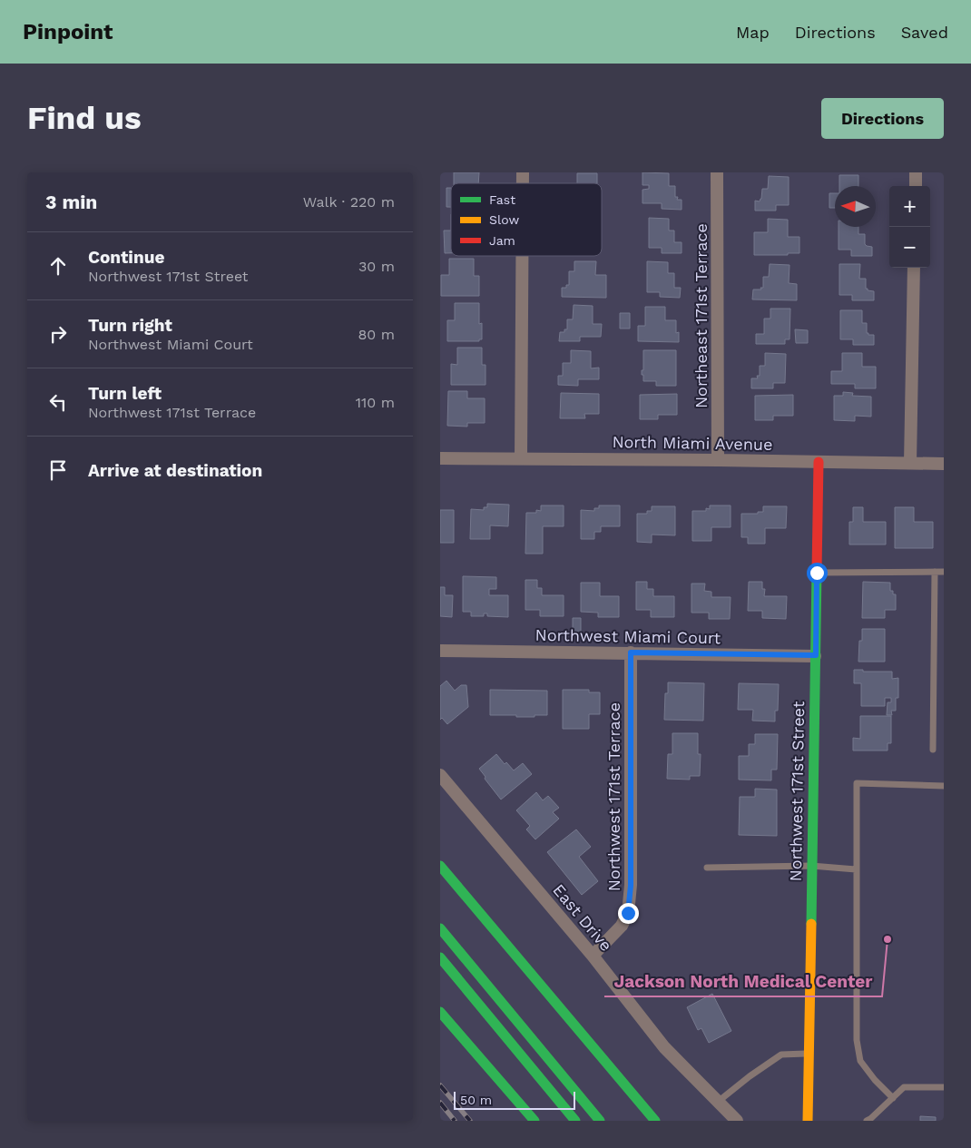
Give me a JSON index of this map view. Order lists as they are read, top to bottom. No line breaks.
{"streets":{"main road":["Northwest 171st Street"],"street":["Northeast 171st Terrace","North Miami Avenue","Northwest Miami Court","Northwest 171st Terrace","East Drive"]},"crossings":[["Northeast 171st Terrace","North Miami Avenue"],["North Miami Avenue","Northwest 171st Street"],["Northwest Miami Court","Northwest 171st Street"],["Northwest Miami Court","Northwest 171st Terrace"],["Northwest 171st Terrace","East Drive"]],"places":["Jackson North Medical Center"],"legend":["Fast","Slow","Jam"],"scale_bar":"50 m","north":"left","page":{"header":"Pinpoint","nav":["Map","Directions","Saved"],"buttons":"Directions","title":"Find us","heading":["3 min","Walk · 220 m"],"map_buttons":["+","−"],"list":[["Continue","Northwest 171st Street","30 m"],["Turn right","Northwest Miami Court","80 m"],["Turn left","Northwest 171st Terrace","110 m"],"Arrive at destination"],"scale":"50 m"}}
